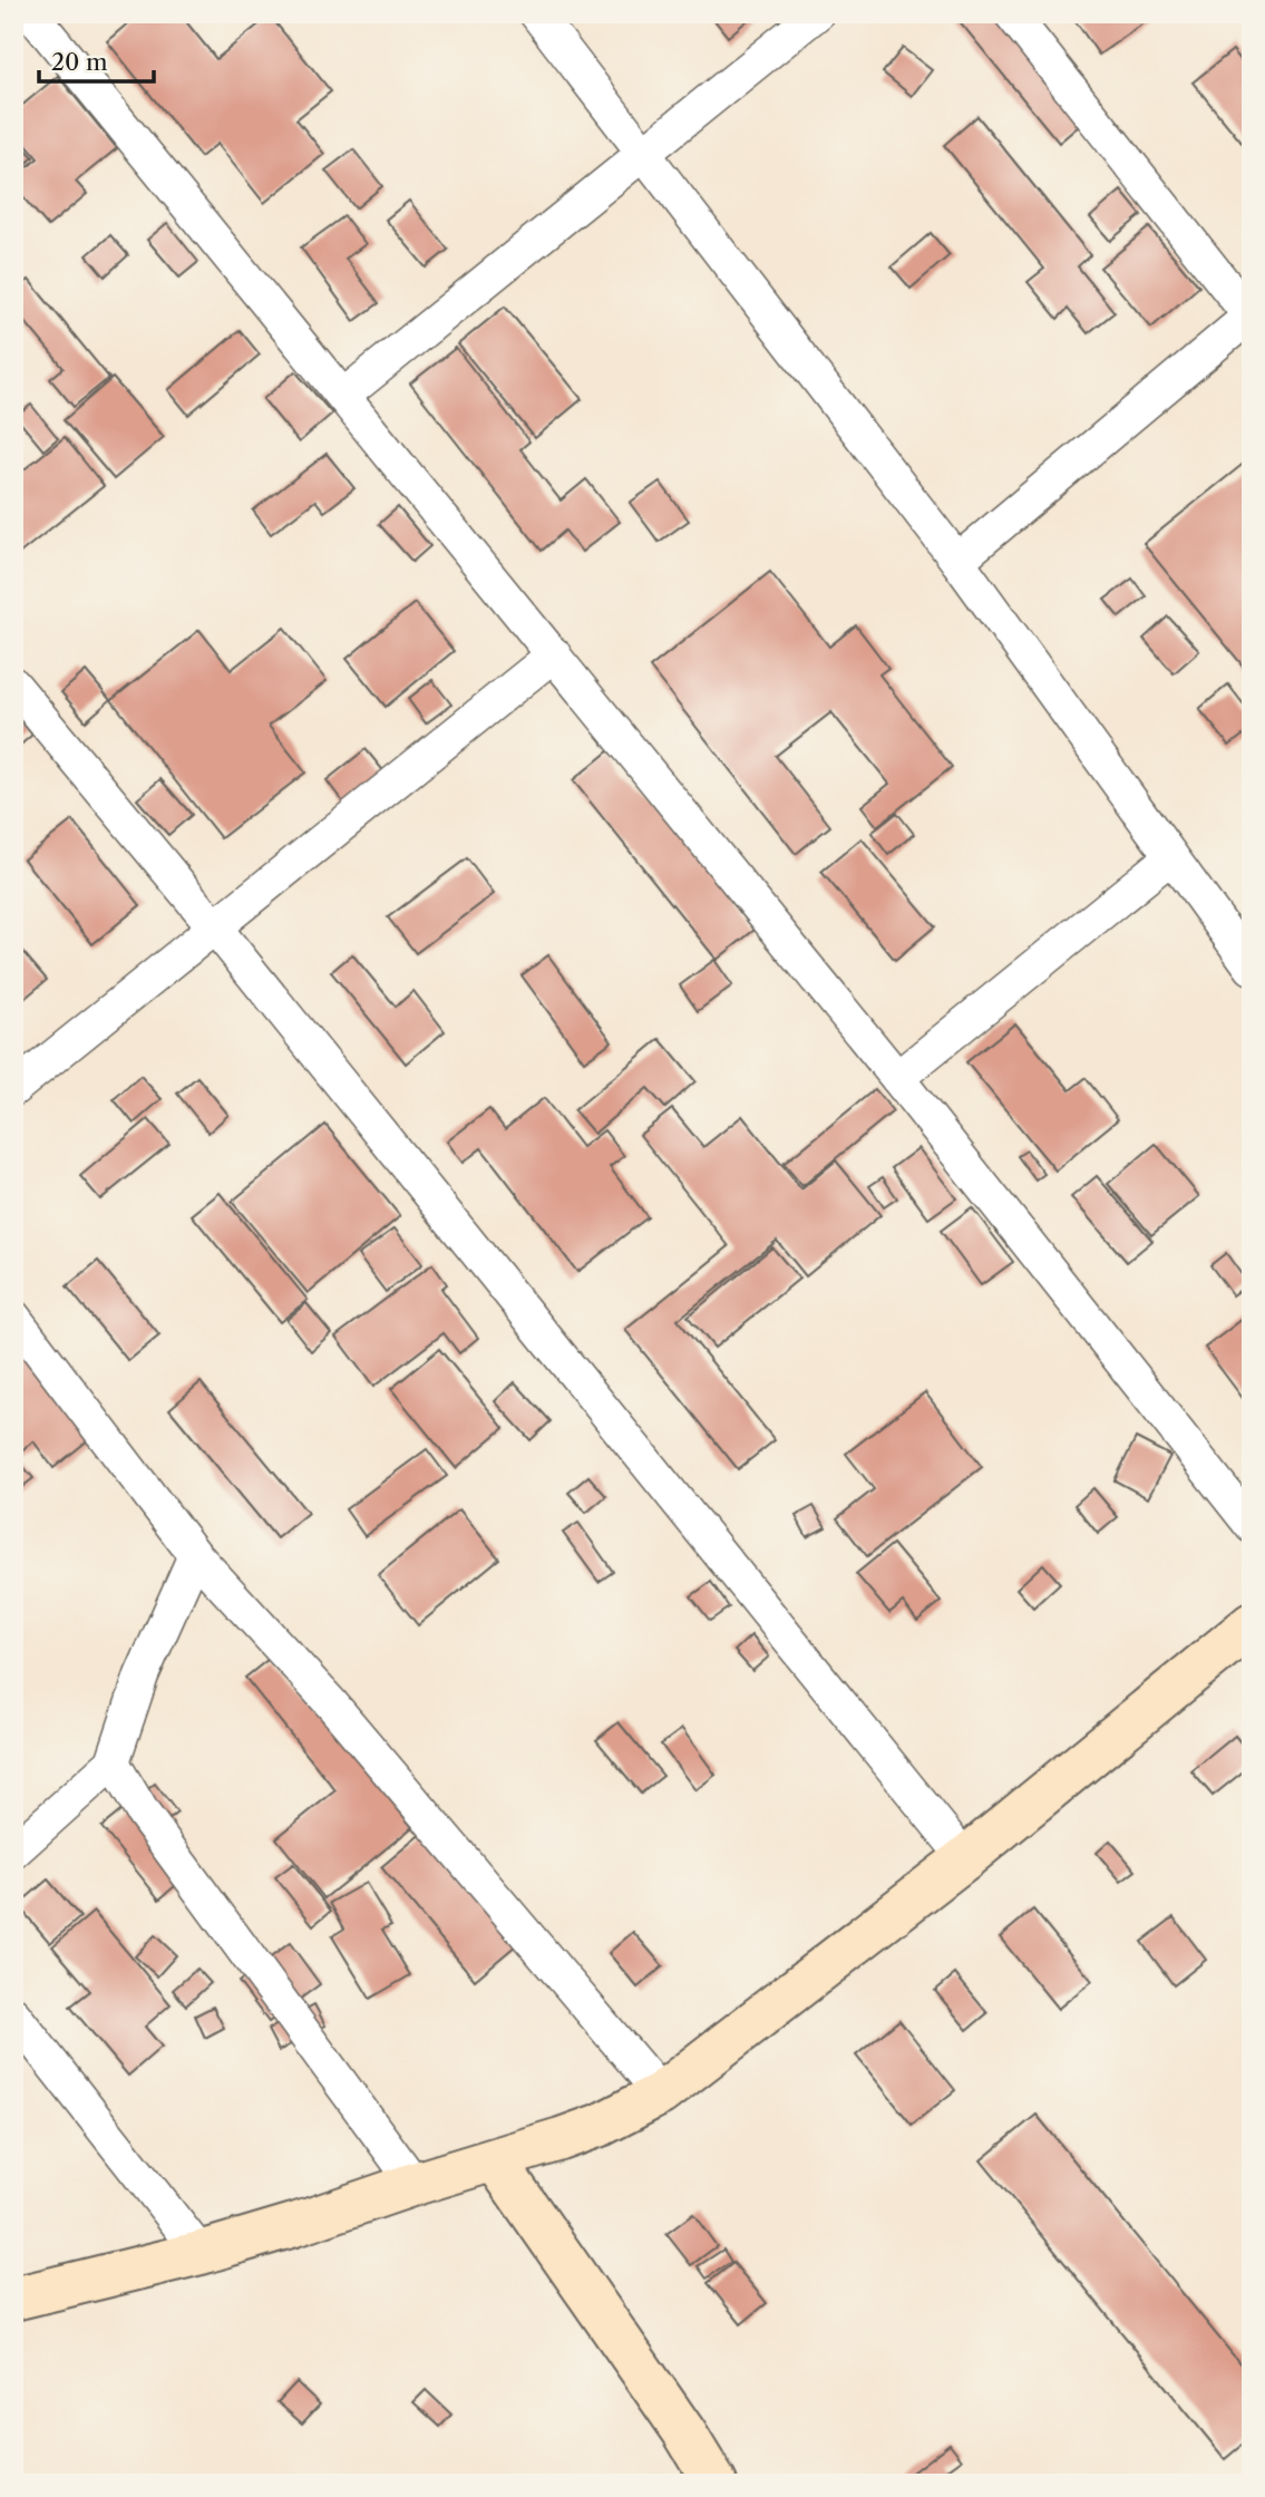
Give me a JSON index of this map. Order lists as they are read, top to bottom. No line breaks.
{"scale_bar":"20 m"}
